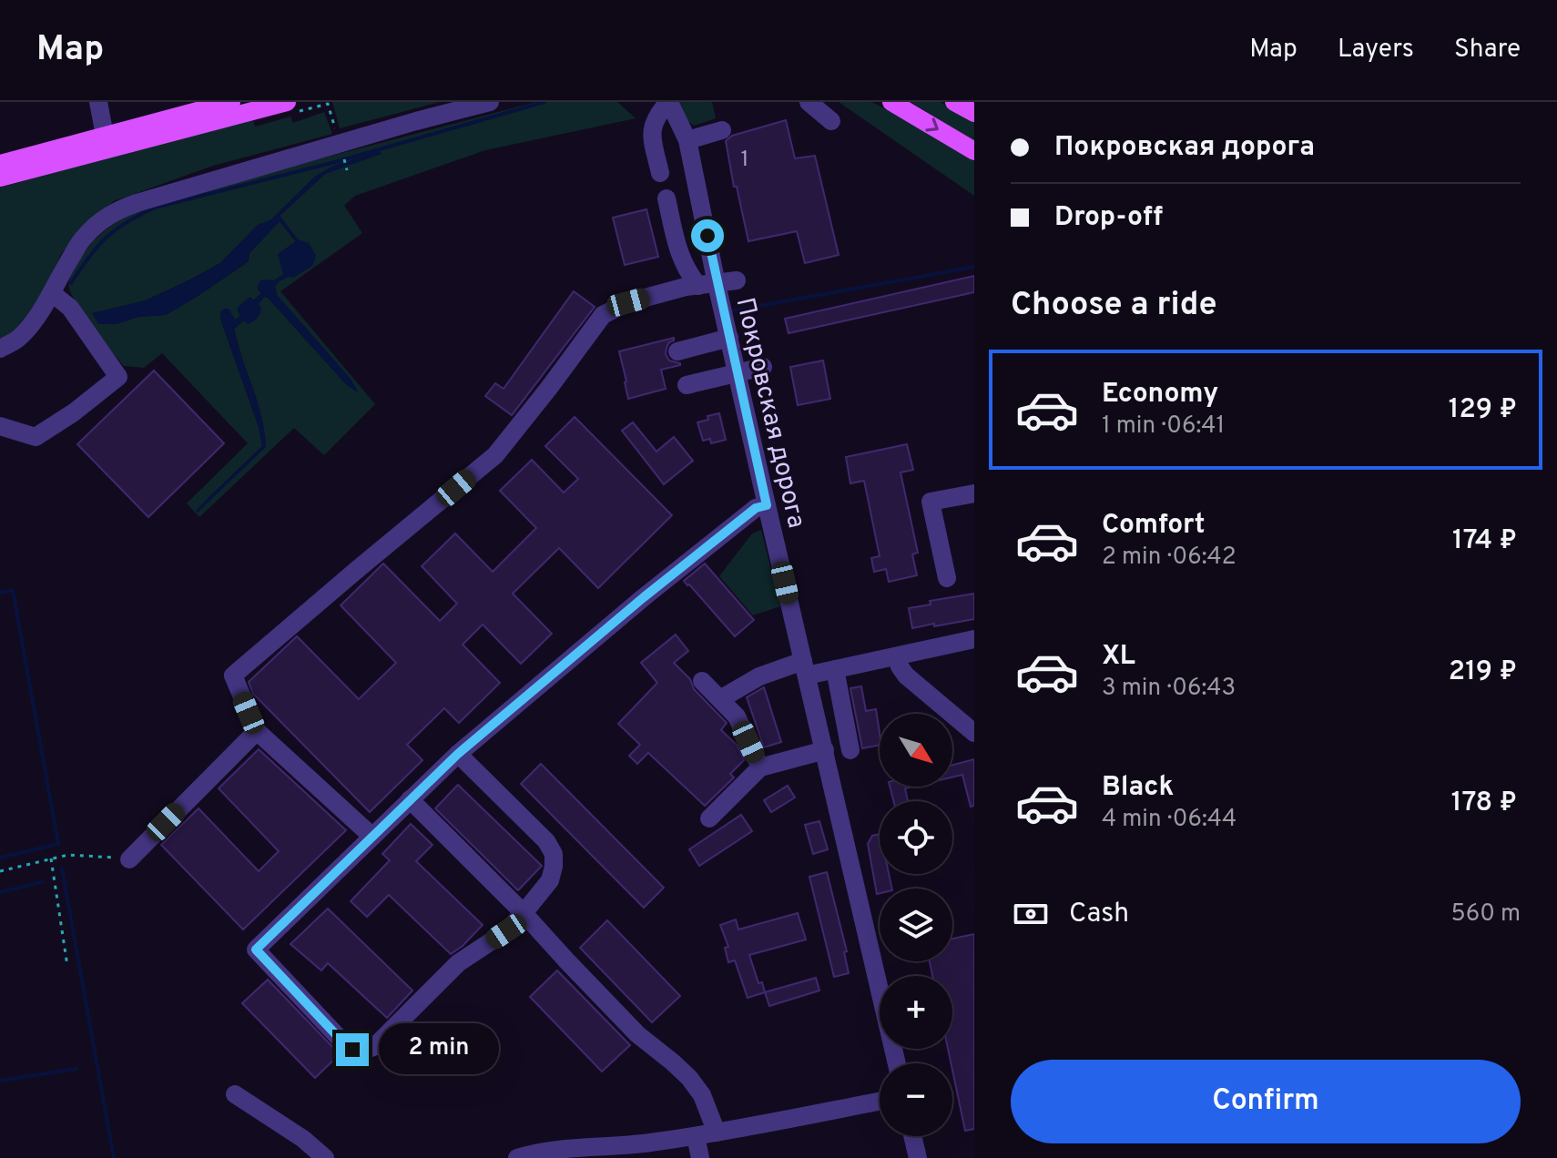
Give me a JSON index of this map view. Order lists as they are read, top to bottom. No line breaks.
{"streets":{"street":["Покровская дорога"]},"house_numbers":["1"],"north":"bottom right","page":{"header":"Map","nav":["Map","Layers","Share"],"banner":["Покровская дорога","Drop-off"],"heading":"Choose a ride","list":[{"name":"Economy","note":"1 min · 06:41","value":"129 ₽"},{"name":"Comfort","note":"2 min · 06:42","value":"174 ₽"},{"name":"XL","note":"3 min · 06:43","value":"219 ₽"},{"name":"Black","note":"4 min · 06:44","value":"178 ₽"}],"map_buttons":["+","−"],"pay":["Cash","560 m"],"bubble":"2 min","buttons":"Confirm"}}
